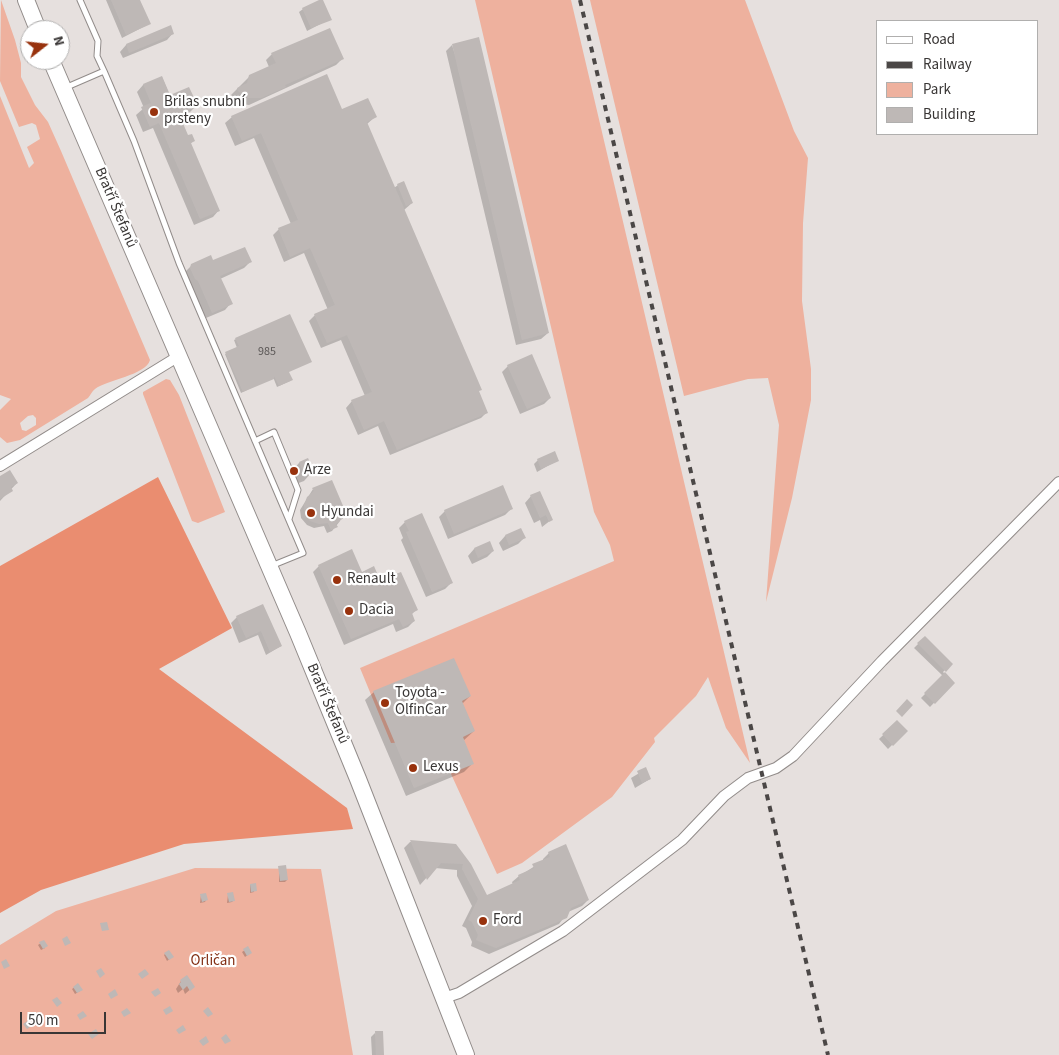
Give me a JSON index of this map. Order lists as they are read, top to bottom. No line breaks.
{"streets":{"main road":["Bratří Štefanů"]},"parks":["Orličan"],"places":["Brilas snubní prsteny","Arze","Hyundai","Renault","Dacia","Toyota - OlfinCar","Lexus","Ford"],"house_numbers":["985"],"legend":["Road","Railway","Park","Building"],"scale_bar":"50 m","north":"right"}
